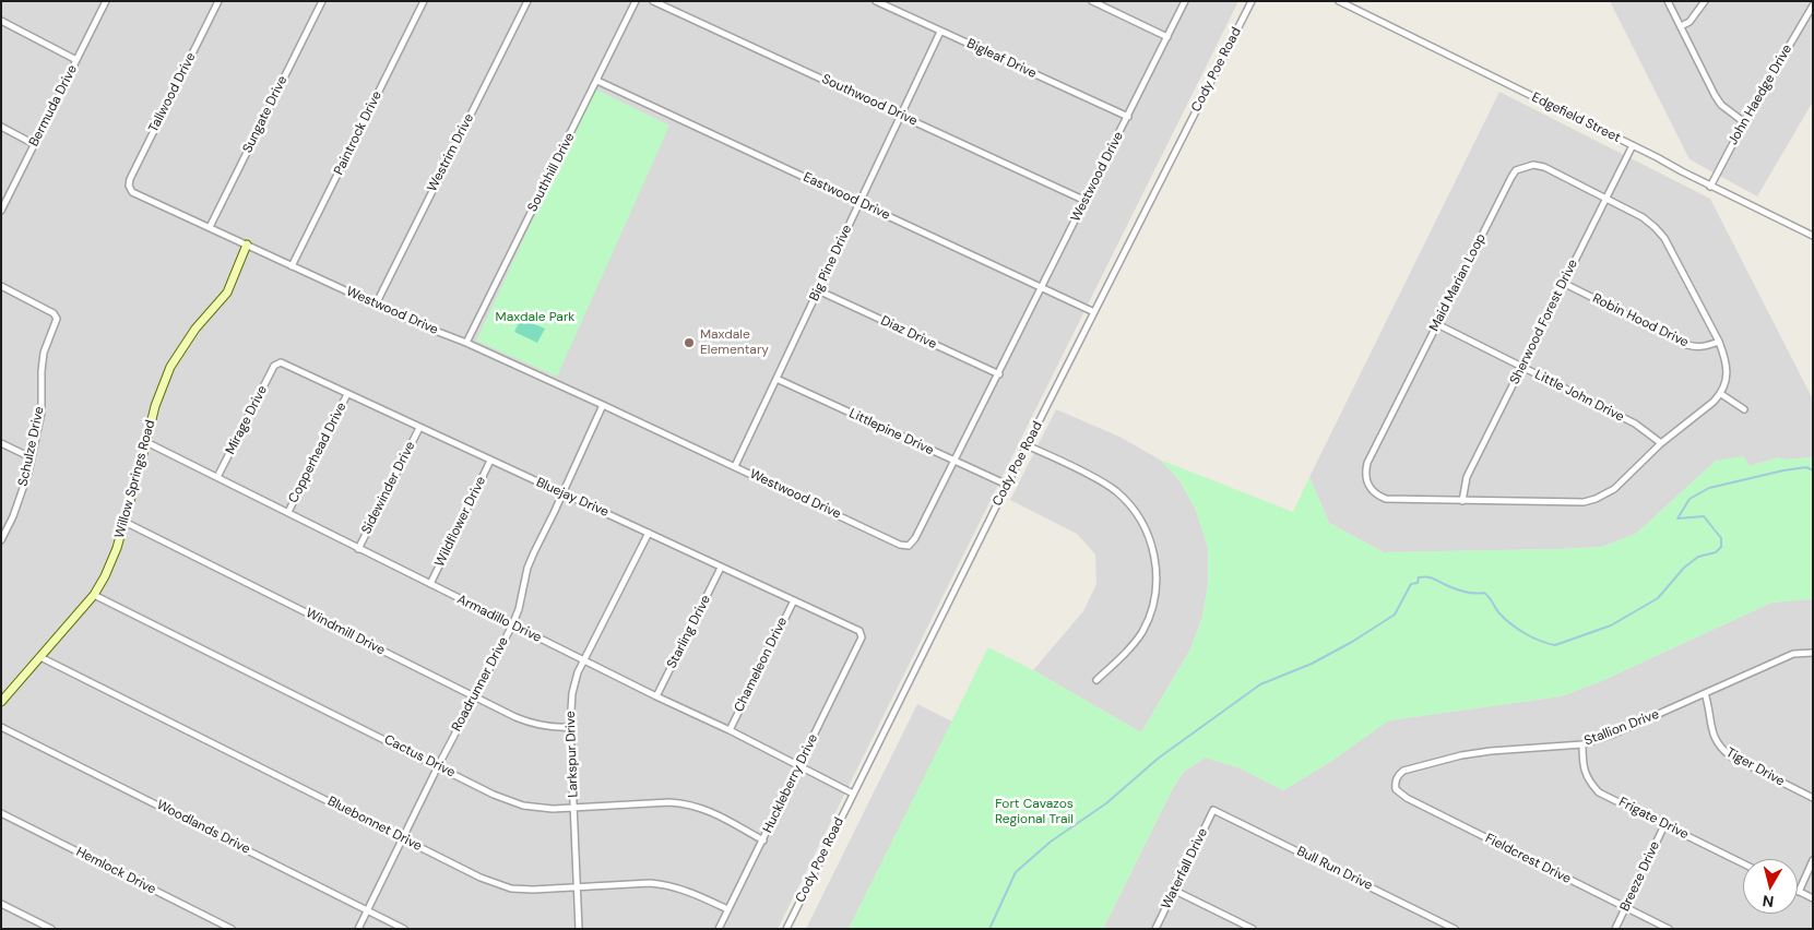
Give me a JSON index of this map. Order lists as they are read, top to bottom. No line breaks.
{"streets":{"street":["Bigleaf Drive","Cody Poe Road","Tallwood Drive","John Haedge Drive","Southwood Drive","Bermuda Drive","Sungate Drive","Edgefield Street","Paintrock Drive","Westrim Drive","Southhill Drive","Westwood Drive","Eastwood Drive","Big Pine Drive","Maid Marian Loop","Robin Hood Drive","Sherwood Forest Drive","Diaz Drive","Little John Drive","Mirage Drive","Littlepine Drive","Schulze Drive","Copperhead Drive","Willow Springs Road","Sidewinder Drive","Bluejay Drive","Wildflower Drive","Armadillo Drive","Windmill Drive","Starling Drive","Chameleon Drive","Roadrunner Drive","Stallion Drive","Larkspur Drive","Cactus Drive","Tiger Drive","Huckleberry Drive","Frigate Drive","Bluebonnet Drive","Woodlands Drive","Fieldcrest Drive","Waterfall Drive","Bull Run Drive","Hemlock Drive","Breeze Drive"]},"crossings":[["Bigleaf Drive","Westwood Drive"],["Bigleaf Drive","Big Pine Drive"],["Cody Poe Road","Eastwood Drive"],["Cody Poe Road","Littlepine Drive"],["Cody Poe Road","Armadillo Drive"],["Tallwood Drive","Westwood Drive"],["John Haedge Drive","Edgefield Street"],["Southwood Drive","Westwood Drive"],["Southwood Drive","Big Pine Drive"],["Sungate Drive","Westwood Drive"],["Edgefield Street","Sherwood Forest Drive"],["Paintrock Drive","Westwood Drive"],["Westrim Drive","Westwood Drive"],["Southhill Drive","Westwood Drive"],["Southhill Drive","Eastwood Drive"],["Westwood Drive","Eastwood Drive"],["Westwood Drive","Big Pine Drive"],["Westwood Drive","Diaz Drive"],["Westwood Drive","Littlepine Drive"],["Westwood Drive","Willow Springs Road"],["Westwood Drive","Roadrunner Drive"],["Eastwood Drive","Big Pine Drive"],["Big Pine Drive","Diaz Drive"],["Big Pine Drive","Littlepine Drive"],["Maid Marian Loop","Robin Hood Drive"],["Maid Marian Loop","Sherwood Forest Drive"],["Maid Marian Loop","Little John Drive"],["Robin Hood Drive","Sherwood Forest Drive"],["Sherwood Forest Drive","Little John Drive"],["Mirage Drive","Bluejay Drive"],["Mirage Drive","Armadillo Drive"],["Copperhead Drive","Bluejay Drive"],["Copperhead Drive","Armadillo Drive"],["Willow Springs Road","Armadillo Drive"],["Willow Springs Road","Windmill Drive"],["Willow Springs Road","Cactus Drive"],["Willow Springs Road","Bluebonnet Drive"],["Sidewinder Drive","Bluejay Drive"],["Sidewinder Drive","Armadillo Drive"],["Bluejay Drive","Wildflower Drive"],["Bluejay Drive","Starling Drive"],["Bluejay Drive","Chameleon Drive"],["Bluejay Drive","Roadrunner Drive"],["Bluejay Drive","Larkspur Drive"],["Bluejay Drive","Huckleberry Drive"],["Wildflower Drive","Armadillo Drive"],["Armadillo Drive","Starling Drive"],["Armadillo Drive","Chameleon Drive"],["Armadillo Drive","Roadrunner Drive"],["Armadillo Drive","Larkspur Drive"],["Armadillo Drive","Huckleberry Drive"],["Windmill Drive","Roadrunner Drive"],["Windmill Drive","Larkspur Drive"],["Roadrunner Drive","Cactus Drive"],["Roadrunner Drive","Bluebonnet Drive"],["Roadrunner Drive","Woodlands Drive"],["Stallion Drive","Tiger Drive"],["Stallion Drive","Frigate Drive"],["Stallion Drive","Fieldcrest Drive"],["Larkspur Drive","Cactus Drive"],["Larkspur Drive","Bluebonnet Drive"],["Cactus Drive","Huckleberry Drive"],["Huckleberry Drive","Bluebonnet Drive"],["Frigate Drive","Breeze Drive"],["Fieldcrest Drive","Breeze Drive"],["Waterfall Drive","Bull Run Drive"]],"parks":["Maxdale Park","Fort Cavazos Regional Trail"],"places":["Maxdale Elementary"],"north":"bottom"}
